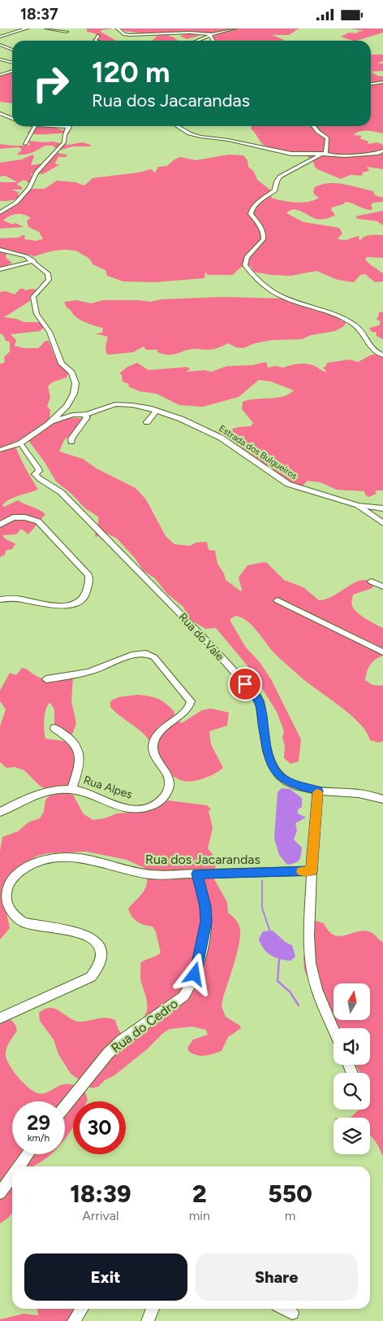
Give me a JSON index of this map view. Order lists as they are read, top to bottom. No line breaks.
{"streets":{"street":["Estrada dos Bulgueiros","Rua do Vale","Rua Alpes","Rua dos Jacarandas","Rua do Cedro"]},"crossings":[["Rua dos Jacarandas","Rua do Cedro"]],"north":"top","page":{"status":"18:37","turn":["120 m","Rua dos Jacarandas"],"speed":"29 km/h","limit":"30","eta":["18:39","Arrival","2","min","550","m"],"buttons":["Exit","Share"]}}
